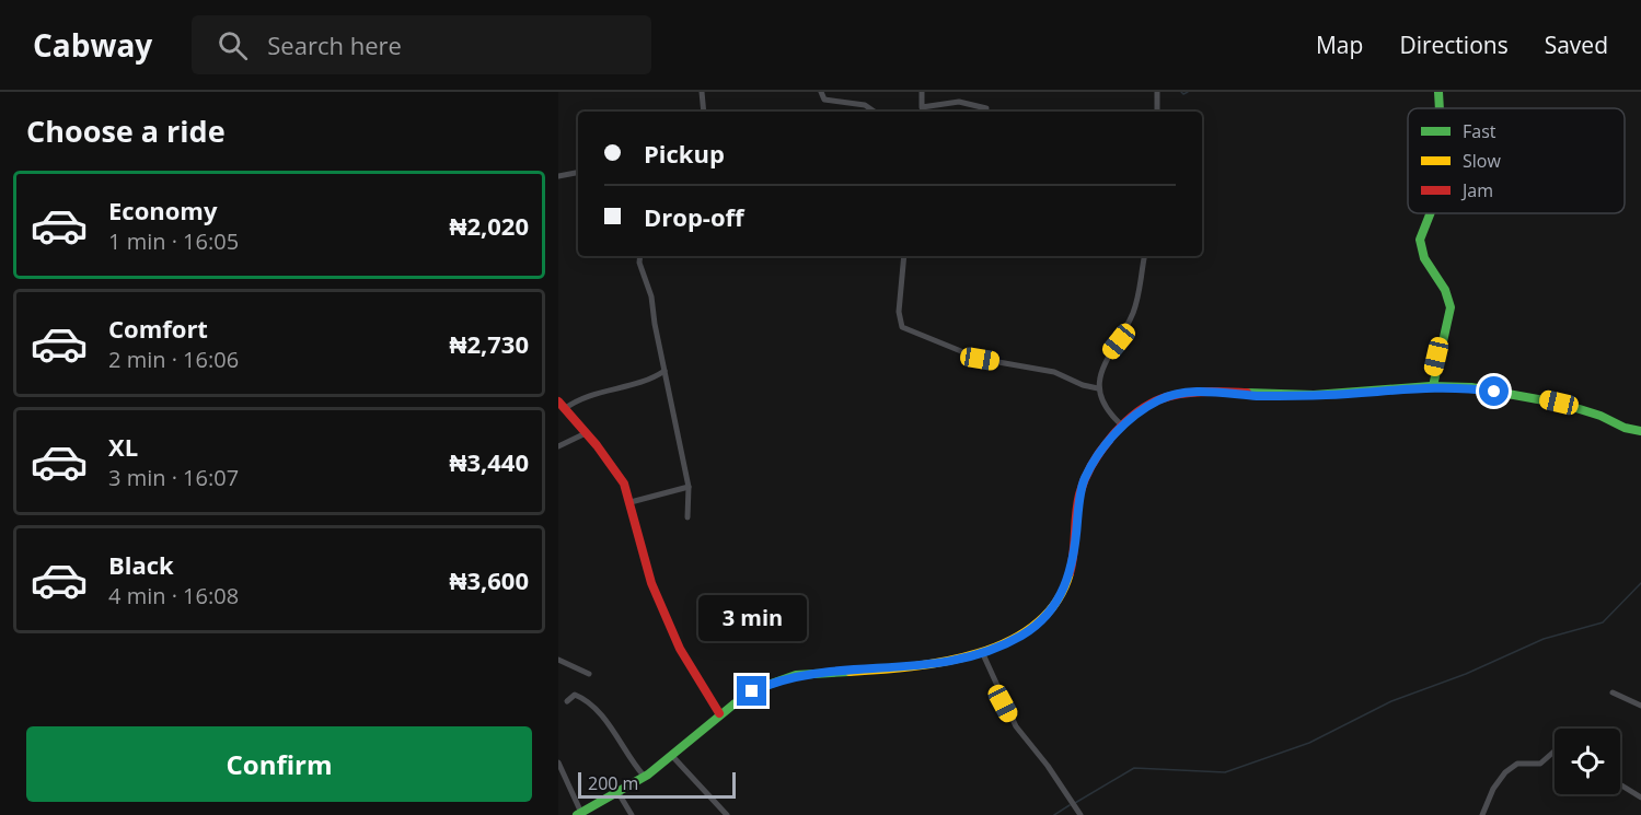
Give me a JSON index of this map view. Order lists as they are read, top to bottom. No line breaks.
{"legend":["Fast","Slow","Jam"],"scale_bar":"200 m","page":{"header":"Cabway","search":"Search here","nav":["Map","Directions","Saved"],"heading":"Choose a ride","banner":["Pickup","Drop-off"],"list":[{"name":"Economy","note":"1 min · 16:05","value":"₦2,020"},{"name":"Comfort","note":"2 min · 16:06","value":"₦2,730"},{"name":"XL","note":"3 min · 16:07","value":"₦3,440"},{"name":"Black","note":"4 min · 16:08","value":"₦3,600"}],"bubble":"3 min","buttons":"Confirm","scale":"200 m"}}
